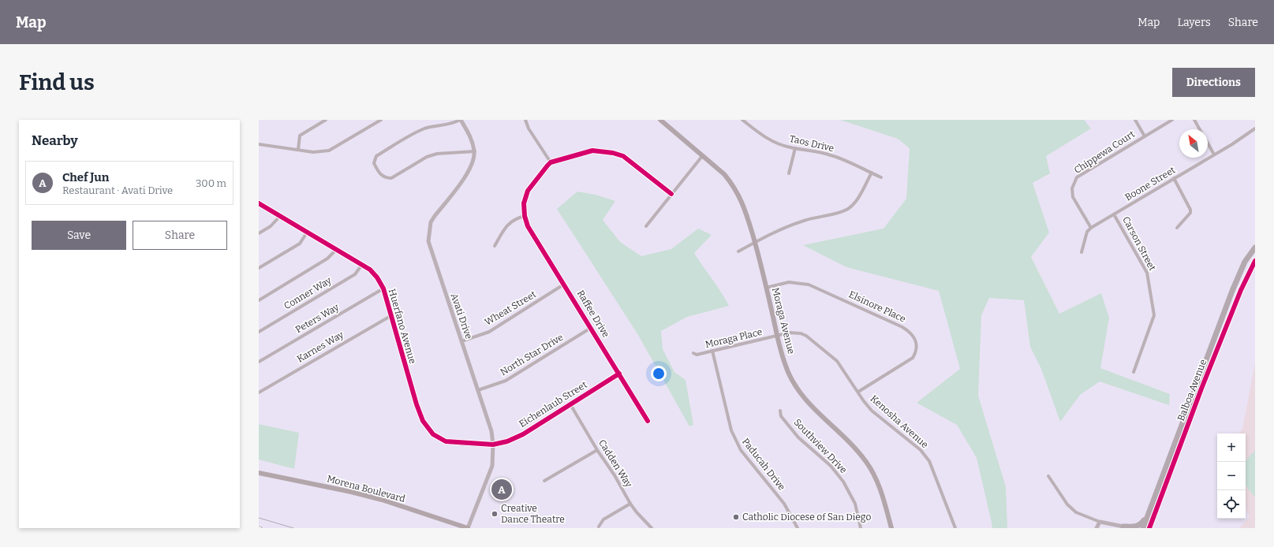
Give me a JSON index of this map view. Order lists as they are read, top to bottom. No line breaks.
{"streets":{"main road":["Moraga Avenue","Balboa Avenue","Morena Boulevard"],"street":["Taos Drive","Chippewa Court","Boone Street","Carson Street","Conner Way","Elsinore Place","Wheat Street","Raffee Drive","Avati Drive","Peters Way","Huerfano Avenue","Moraga Place","Karnes Way","North Star Drive","Eichenlaub Street","Kenosha Avenue","Southview Drive","Cadden Way","Paducah Drive"]},"crossings":[["Chippewa Court","Boone Street"],["Boone Street","Carson Street"],["Conner Way","Huerfano Avenue"],["Elsinore Place","Moraga Avenue"],["Elsinore Place","Kenosha Avenue"],["Wheat Street","Raffee Drive"],["Wheat Street","Avati Drive"],["Raffee Drive","North Star Drive"],["Raffee Drive","Eichenlaub Street"],["Avati Drive","Huerfano Avenue"],["Avati Drive","North Star Drive"],["Avati Drive","Eichenlaub Street"],["Avati Drive","Morena Boulevard"],["Peters Way","Huerfano Avenue"],["Moraga Avenue","Moraga Place"],["Moraga Avenue","Kenosha Avenue"],["Huerfano Avenue","Karnes Way"],["Huerfano Avenue","Eichenlaub Street"],["Moraga Place","Kenosha Avenue"],["Moraga Place","Paducah Drive"],["Eichenlaub Street","Cadden Way"]],"places":["Creative Dance Theatre","Catholic Diocese of San Diego"],"north":"top left","page":{"header":"Map","nav":["Map","Layers","Share"],"buttons":["Directions",["Save","Share"]],"title":"Find us","heading":"Nearby","list":[{"mark":"A","name":"Chef Jun","note":"Restaurant · Avati Drive","value":"300 m"}],"map_buttons":["+","−"],"pins":"A"}}
